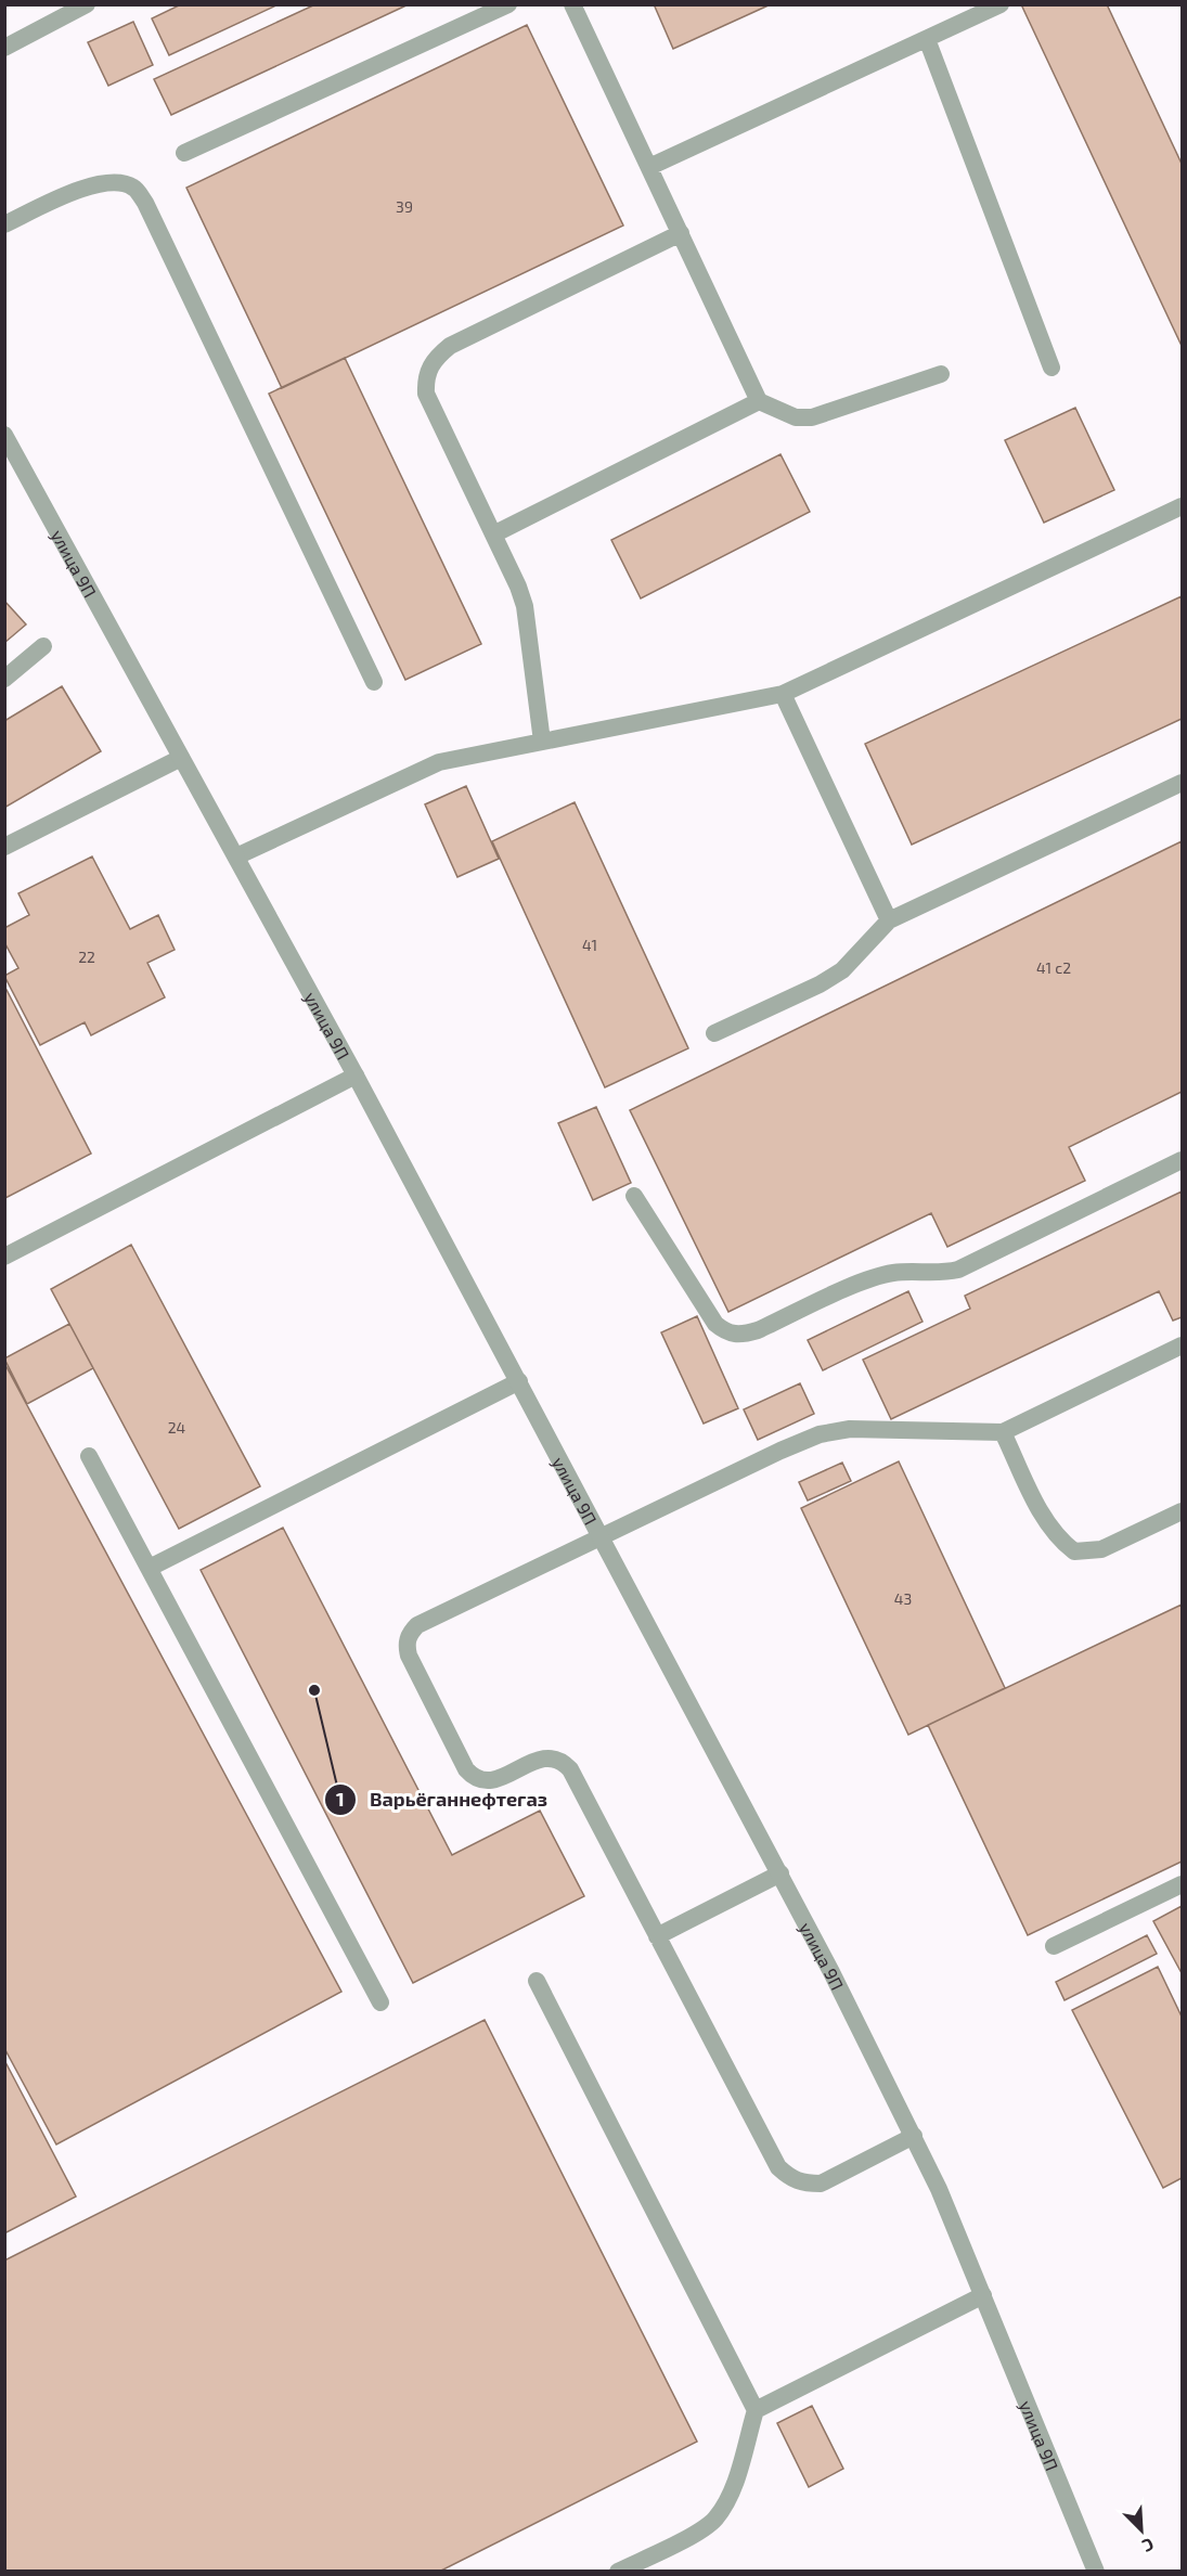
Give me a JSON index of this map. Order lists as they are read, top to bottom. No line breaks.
{"streets":{"street":["улица 9П"]},"places":["Варьёганнефтегаз"],"house_numbers":["39","41","22","41 с2","24","43"],"north":"bottom right"}
